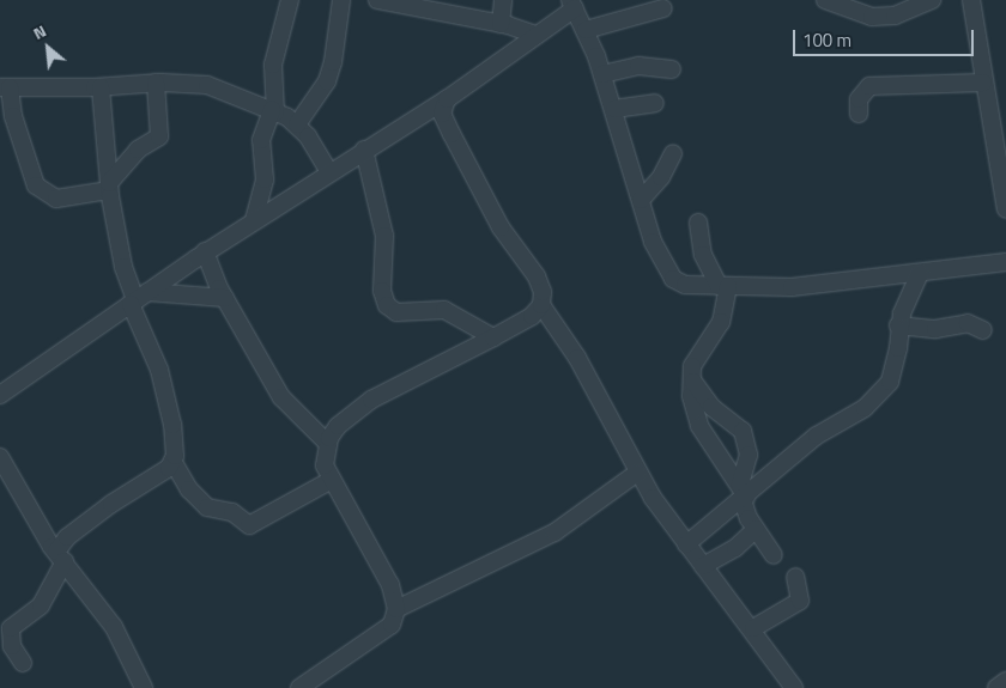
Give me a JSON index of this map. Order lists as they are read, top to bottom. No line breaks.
{"scale_bar":"100 m","north":"top left"}
